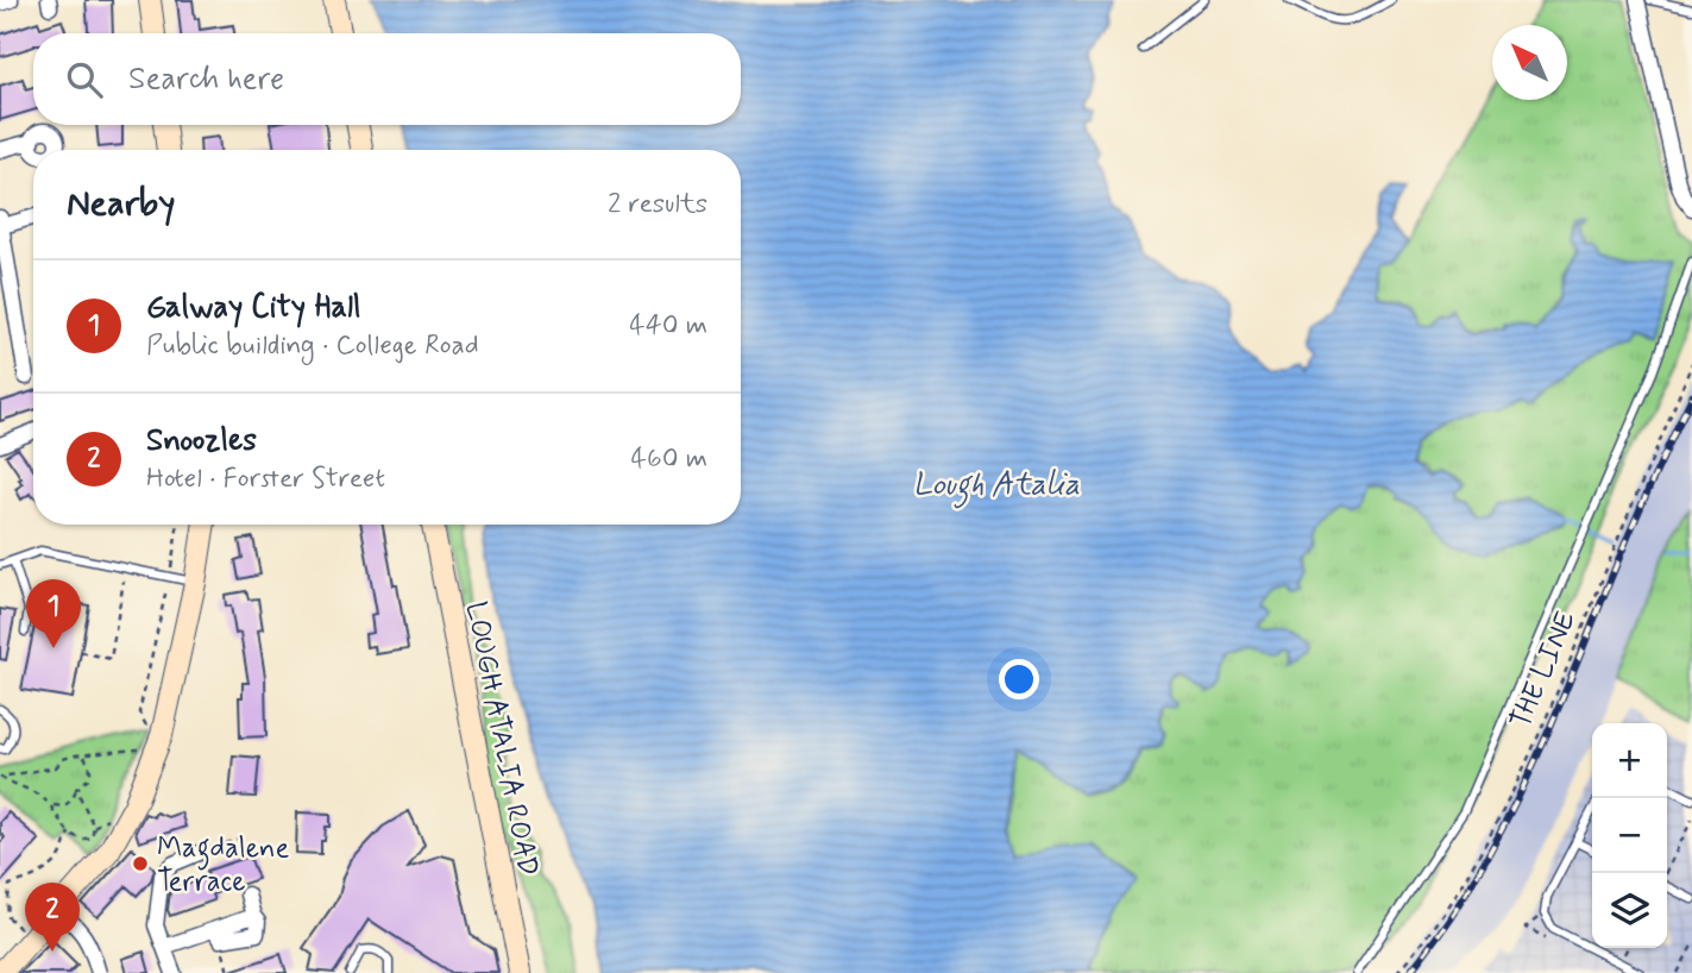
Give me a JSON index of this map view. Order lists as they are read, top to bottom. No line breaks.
{"streets":{"main road":["LOUGH ATALIA ROAD"],"path":["THE LINE"]},"water":["Lough Atalia"],"places":["Magdalene Terrace"],"north":"top left","page":{"search":"Search here","heading":["Nearby","2 results"],"list":[{"mark":"1","name":"Galway City Hall","note":"Public building · College Road","value":"440 m"},{"mark":"2","name":"Snoozles","note":"Hotel · Forster Street","value":"460 m"}],"pins":["1","2"],"map_buttons":["+","−"]}}
